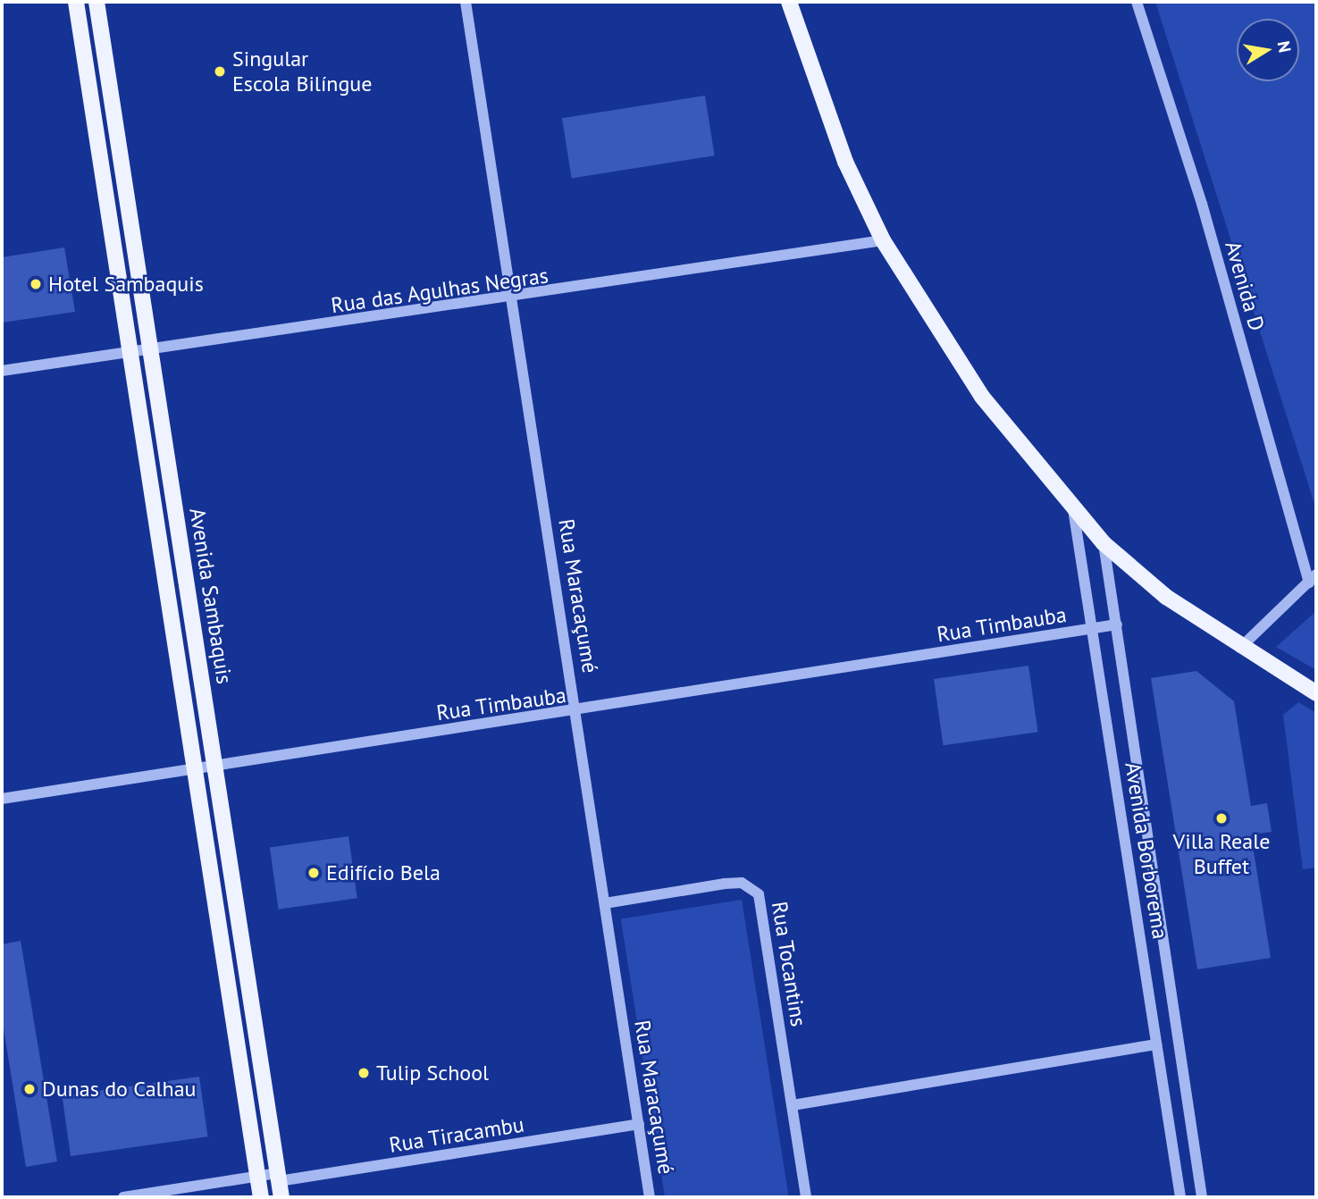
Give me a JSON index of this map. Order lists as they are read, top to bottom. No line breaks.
{"streets":{"main road":["Avenida Sambaquis"],"street":["Avenida D","Rua das Agulhas Negras","Rua Maracaçumé","Rua Timbauba","Avenida Borborema","Rua Tocantins","Rua Tiracambu"]},"crossings":[["Rua das Agulhas Negras","Avenida Sambaquis"],["Rua das Agulhas Negras","Rua Maracaçumé"],["Avenida Sambaquis","Rua Timbauba"],["Avenida Sambaquis","Rua Tiracambu"],["Rua Maracaçumé","Rua Timbauba"],["Rua Maracaçumé","Rua Tocantins"],["Rua Maracaçumé","Rua Tiracambu"],["Rua Timbauba","Avenida Borborema"]],"places":["Singular Escola Bilíngue","Hotel Sambaquis","Villa Reale Buffet","Edifício Bela","Tulip School","Dunas do Calhau"],"north":"right"}
